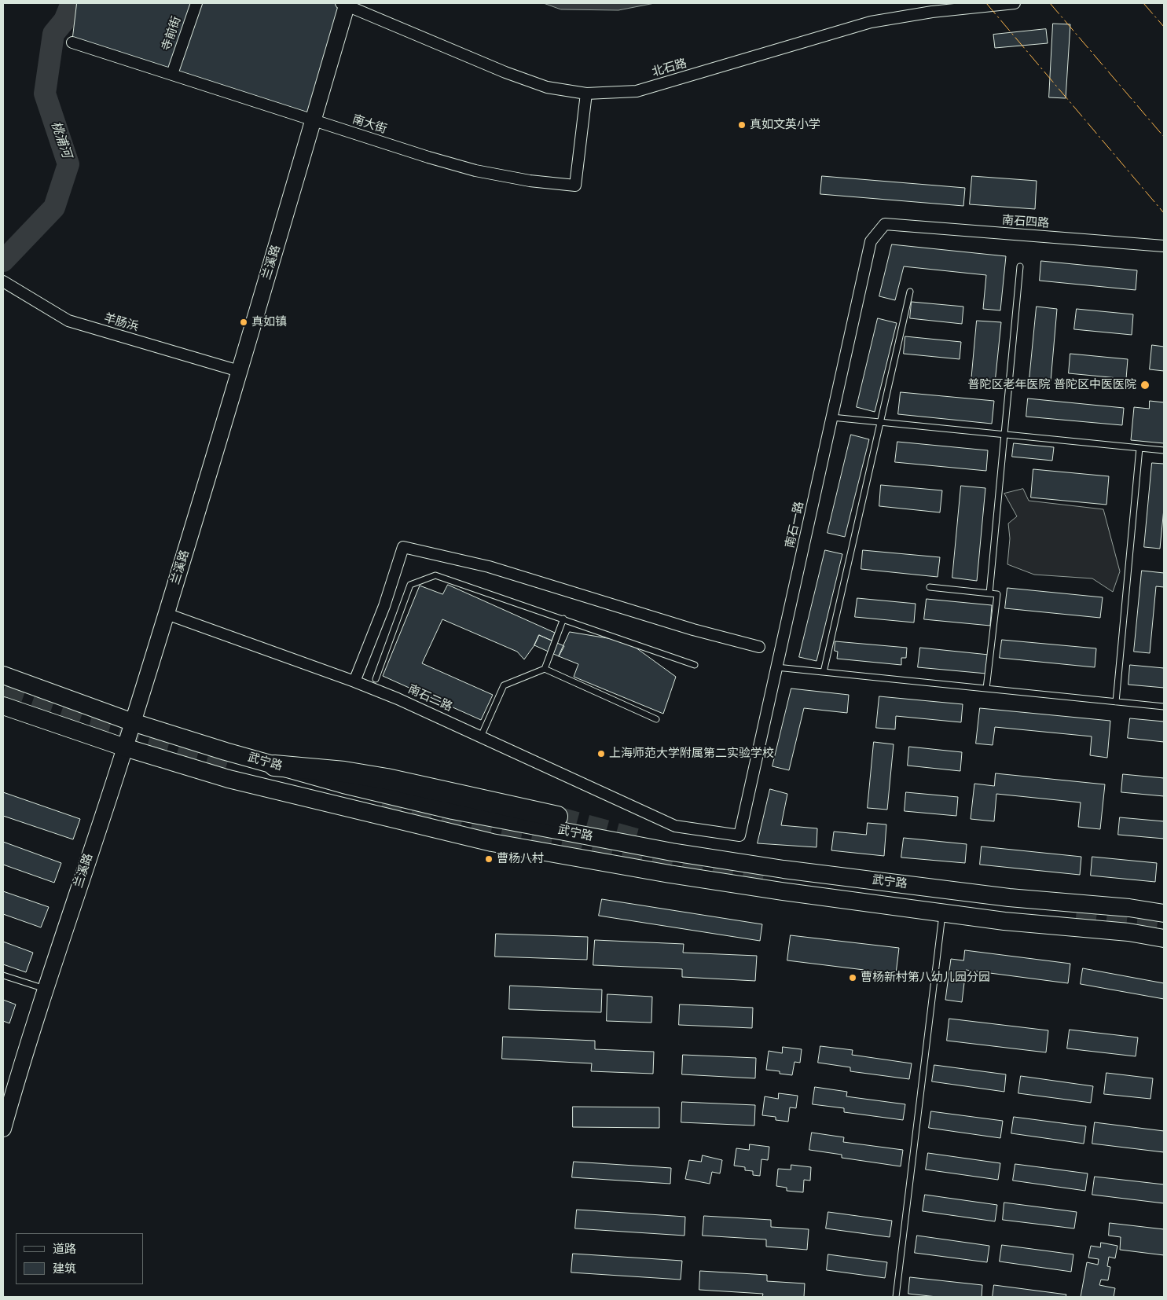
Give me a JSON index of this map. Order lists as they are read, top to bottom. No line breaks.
{"streets":{"main road":["武宁路"],"street":["寺前街","北石路","南大街","南石四路","兰溪路","羊肠浜","南石一路","南石二路"]},"crossings":[["寺前街","南大街"],["北石路","南大街"],["北石路","兰溪路"],["南大街","兰溪路"],["南石四路","南石一路"],["兰溪路","羊肠浜"],["兰溪路","南石二路"],["兰溪路","武宁路"],["南石一路","南石二路"]],"water":["桃浦河"],"places":["真如文英小学","真如镇","普陀区老年医院 普陀区中医医院","上海师范大学附属第二实验学校","曹杨八村","曹杨新村第八幼儿园分园"],"legend":["道路","建筑"]}
